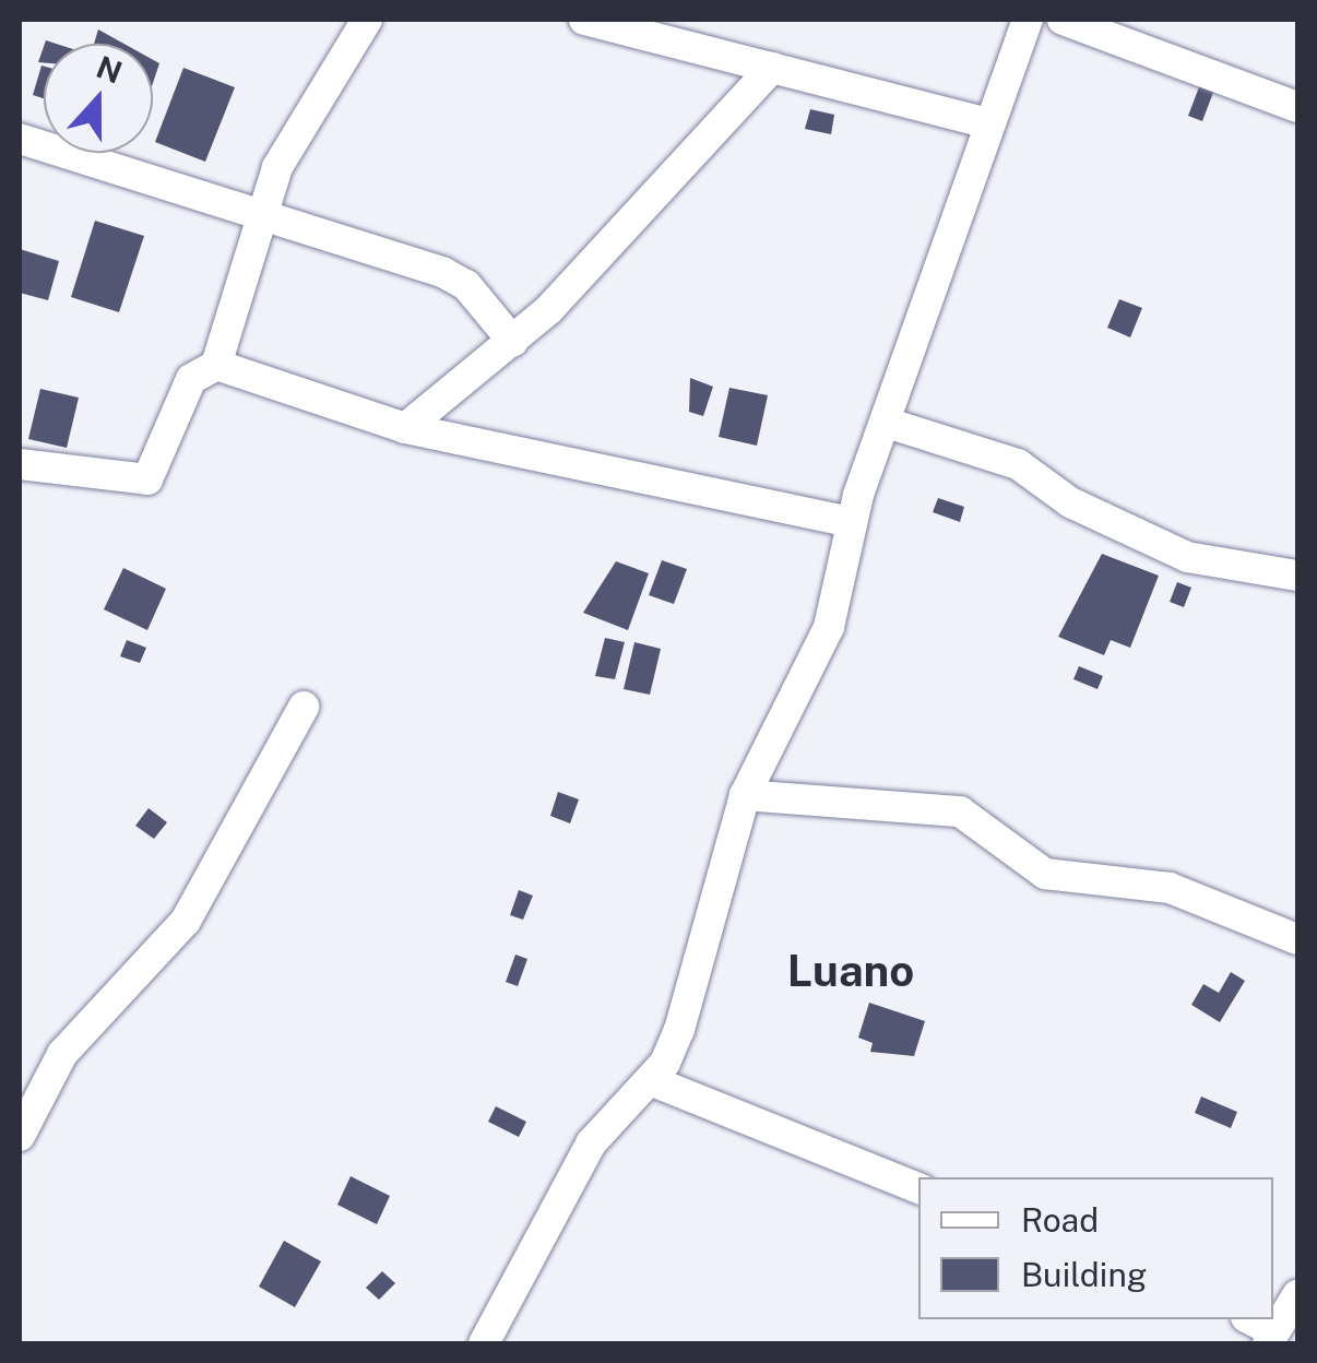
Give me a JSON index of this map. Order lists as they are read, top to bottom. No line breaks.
{"districts":["Luano"],"legend":["Road","Building"],"north":"top"}
